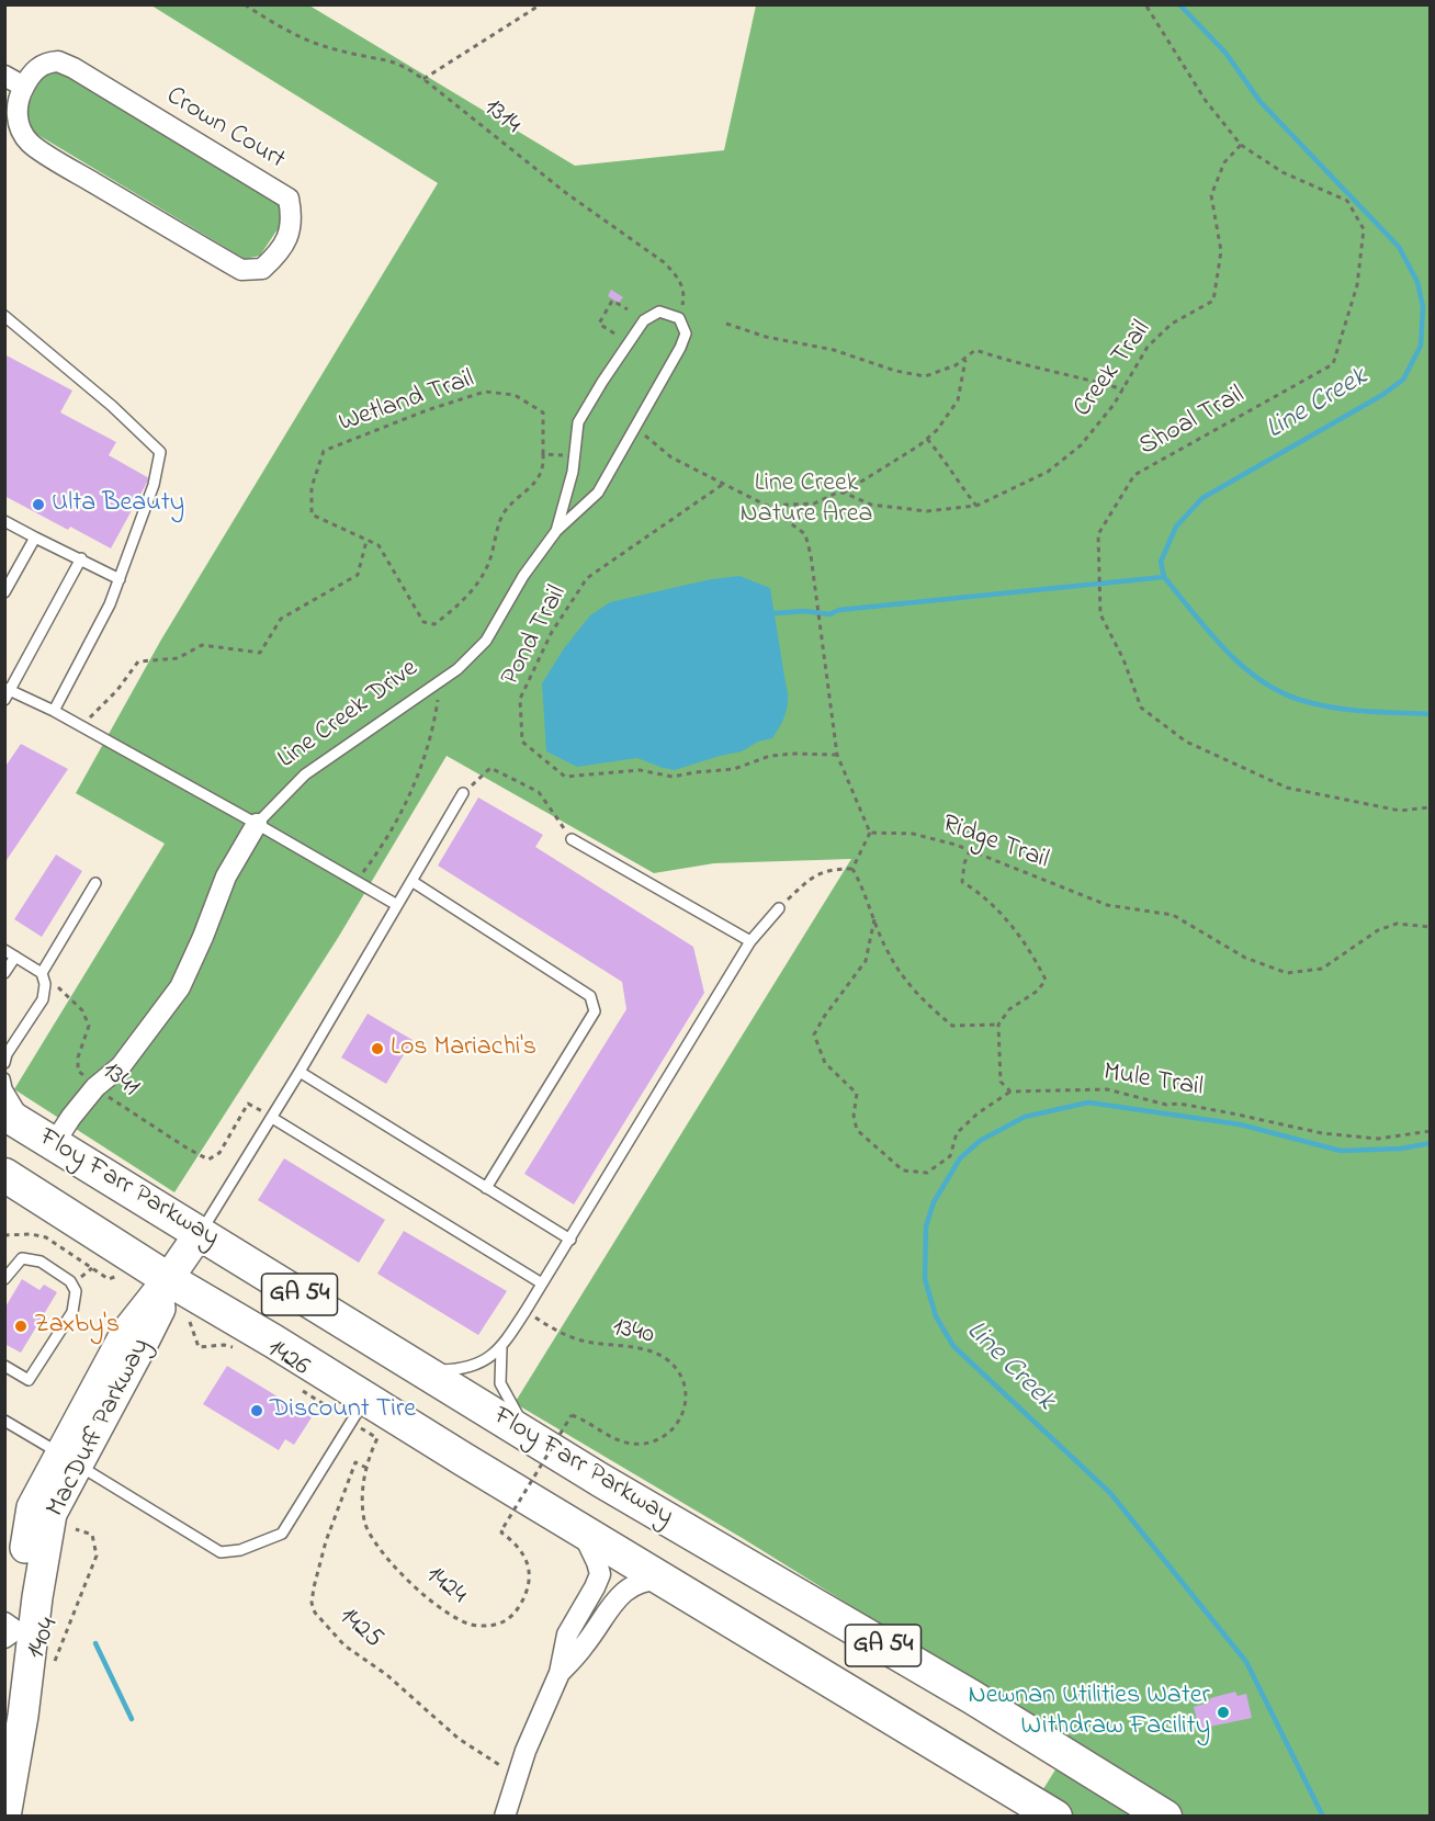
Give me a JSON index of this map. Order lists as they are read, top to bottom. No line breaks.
{"streets":{"main road":["Floy Farr Parkway","GA 54"],"street":["Crown Court","Line Creek Drive","MacDuff Parkway"],"path":["1314","Creek Trail","Wetland Trail","Shoal Trail","Pond Trail","Ridge Trail","1341","Mule Trail","1340","1426","1424","1425","1404"]},"crossings":[["1314","Line Creek Drive"],["Creek Trail","Shoal Trail"],["Line Creek Drive","1341"],["Line Creek Drive","Floy Farr Parkway"],["Floy Farr Parkway","1426"],["Floy Farr Parkway","MacDuff Parkway"],["1340","1424"],["1426","1424"],["1424","1425"]],"water":["Line Creek"],"parks":["Line Creek Nature Area"],"places":["Ulta Beauty","Los Mariachi's","Zaxby's","Discount Tire","Newnan Utilities Water Withdraw Facility"]}
